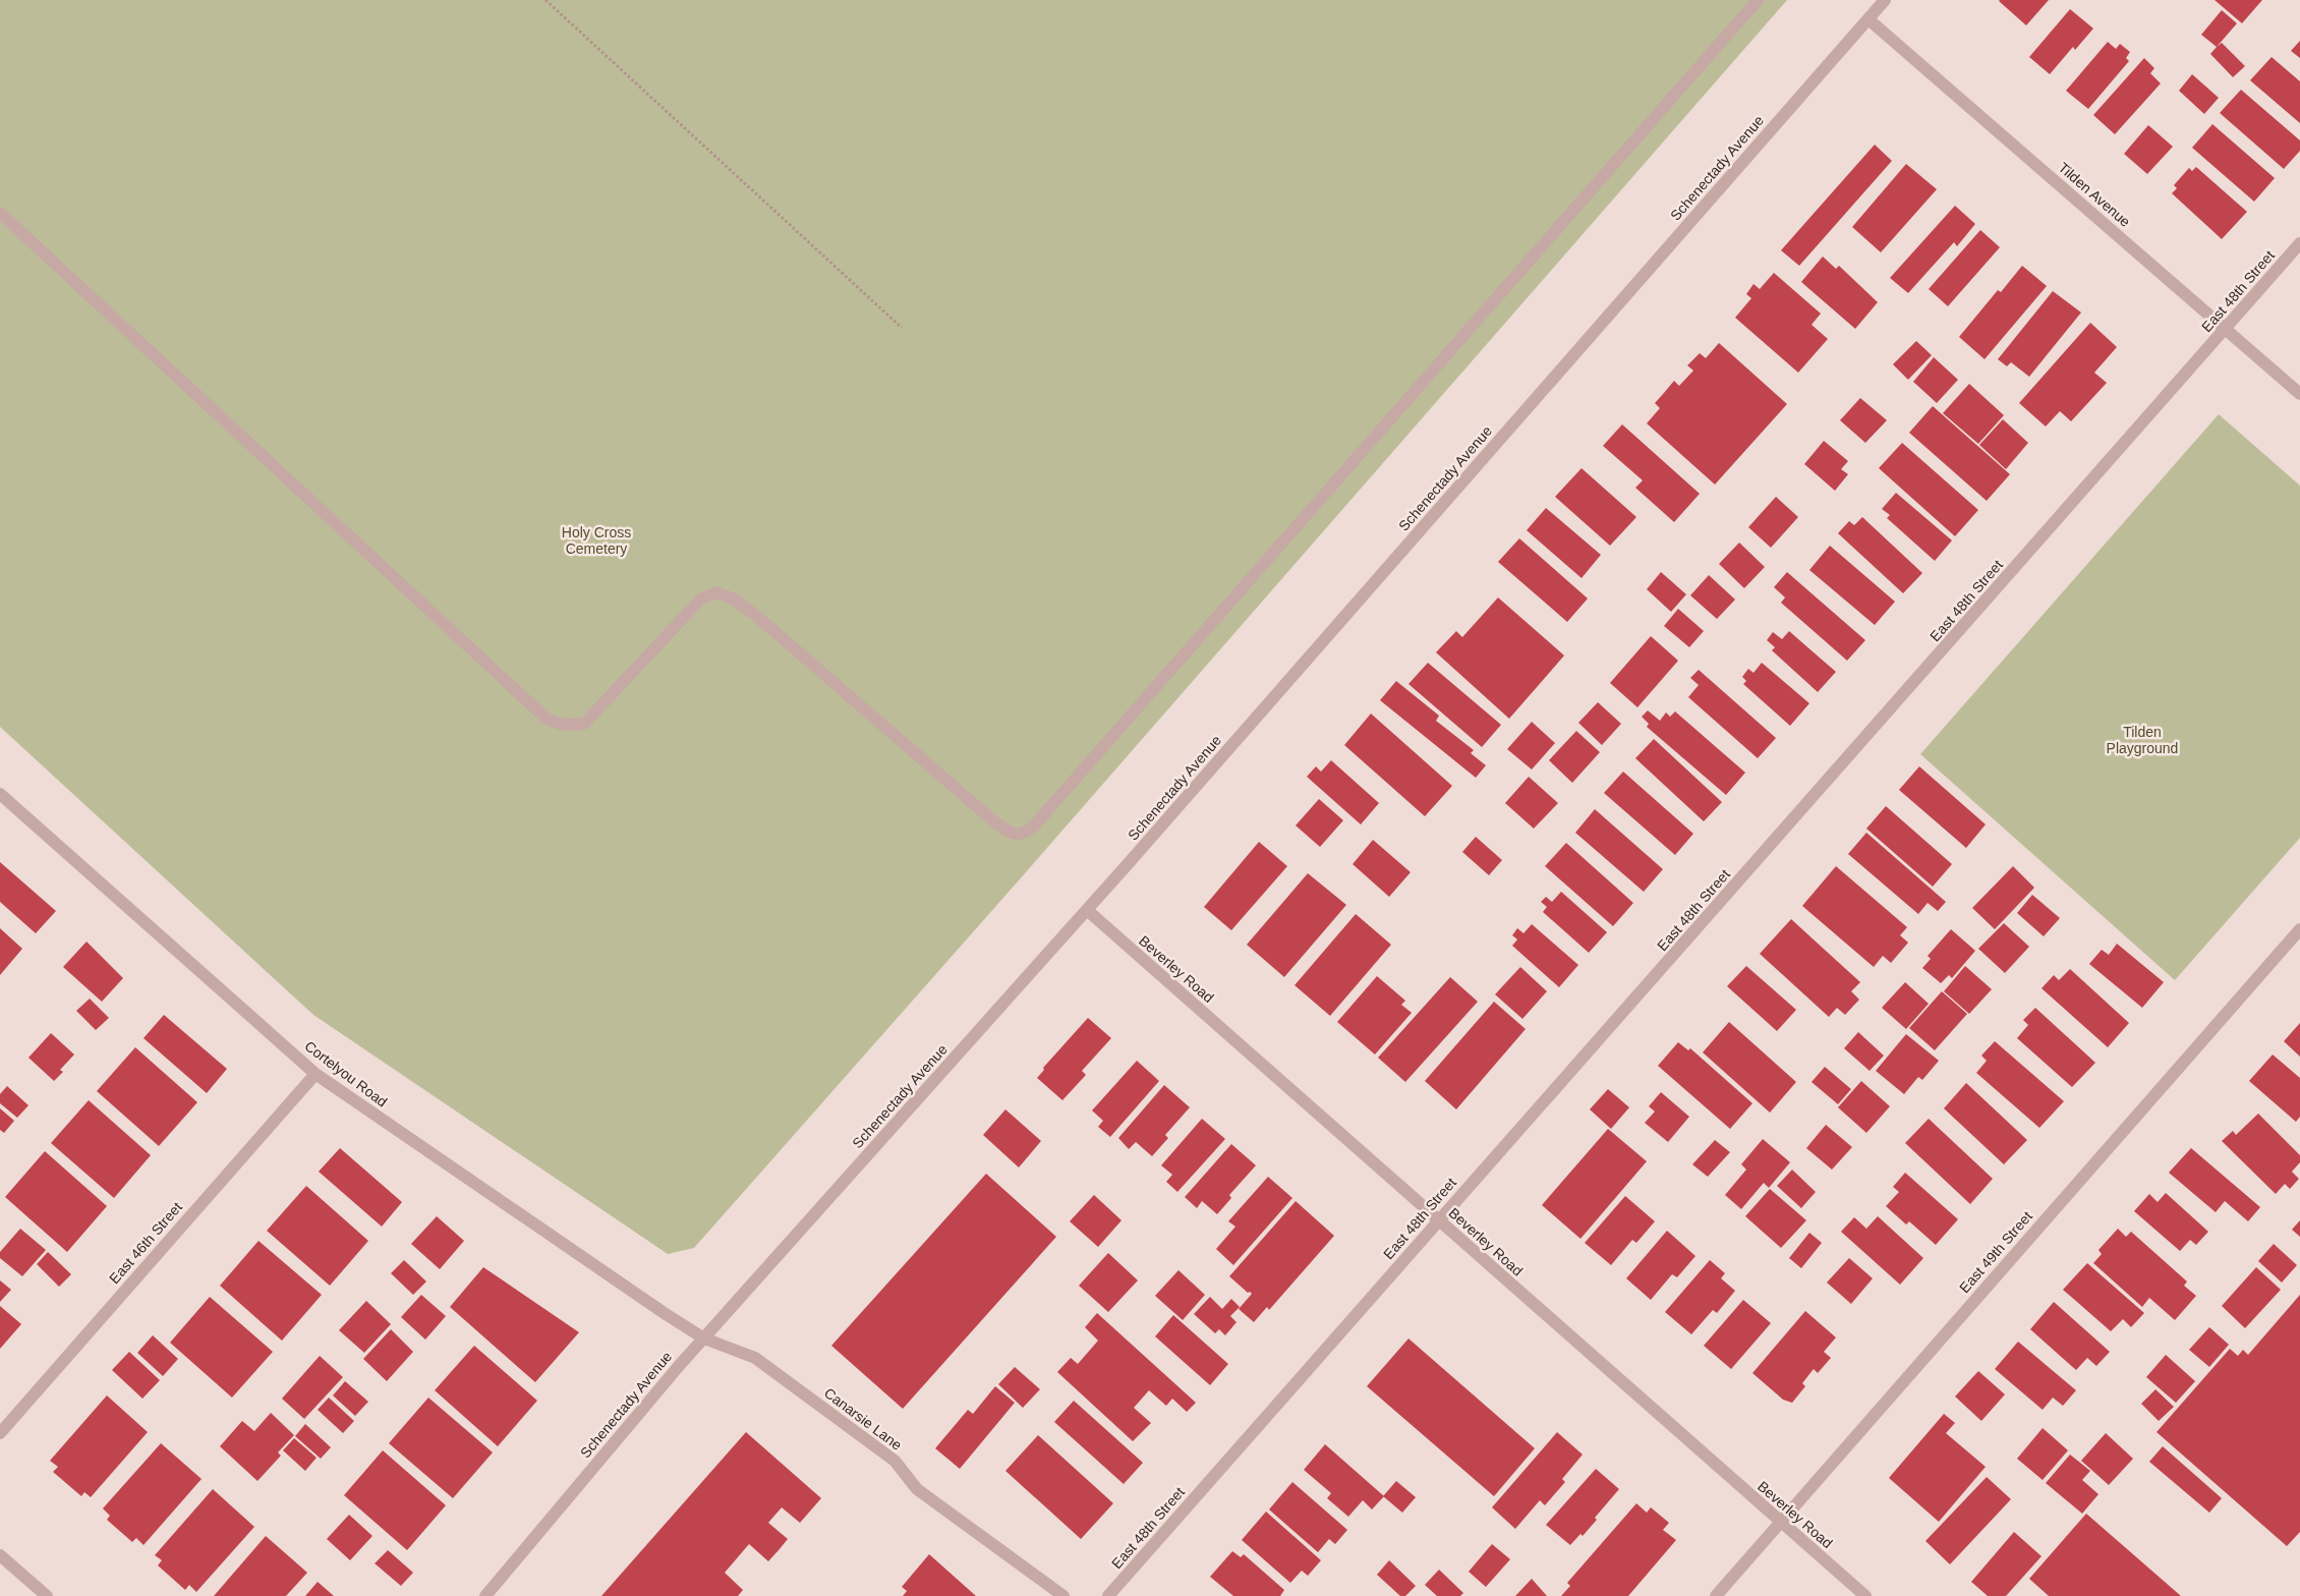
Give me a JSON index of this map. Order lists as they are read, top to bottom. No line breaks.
{"streets":{"street":["Schenectady Avenue","Tilden Avenue","East 48th Street","Beverley Road","Cortelyou Road","East 46th Street","East 49th Street","Canarsie Lane"]},"crossings":[["Schenectady Avenue","Tilden Avenue"],["Schenectady Avenue","Beverley Road"],["Schenectady Avenue","Cortelyou Road"],["Schenectady Avenue","Canarsie Lane"],["Tilden Avenue","East 48th Street"],["East 48th Street","Beverley Road"],["Beverley Road","East 49th Street"],["Cortelyou Road","East 46th Street"],["Cortelyou Road","Canarsie Lane"]],"parks":["Holy Cross Cemetery","Tilden Playground"]}
